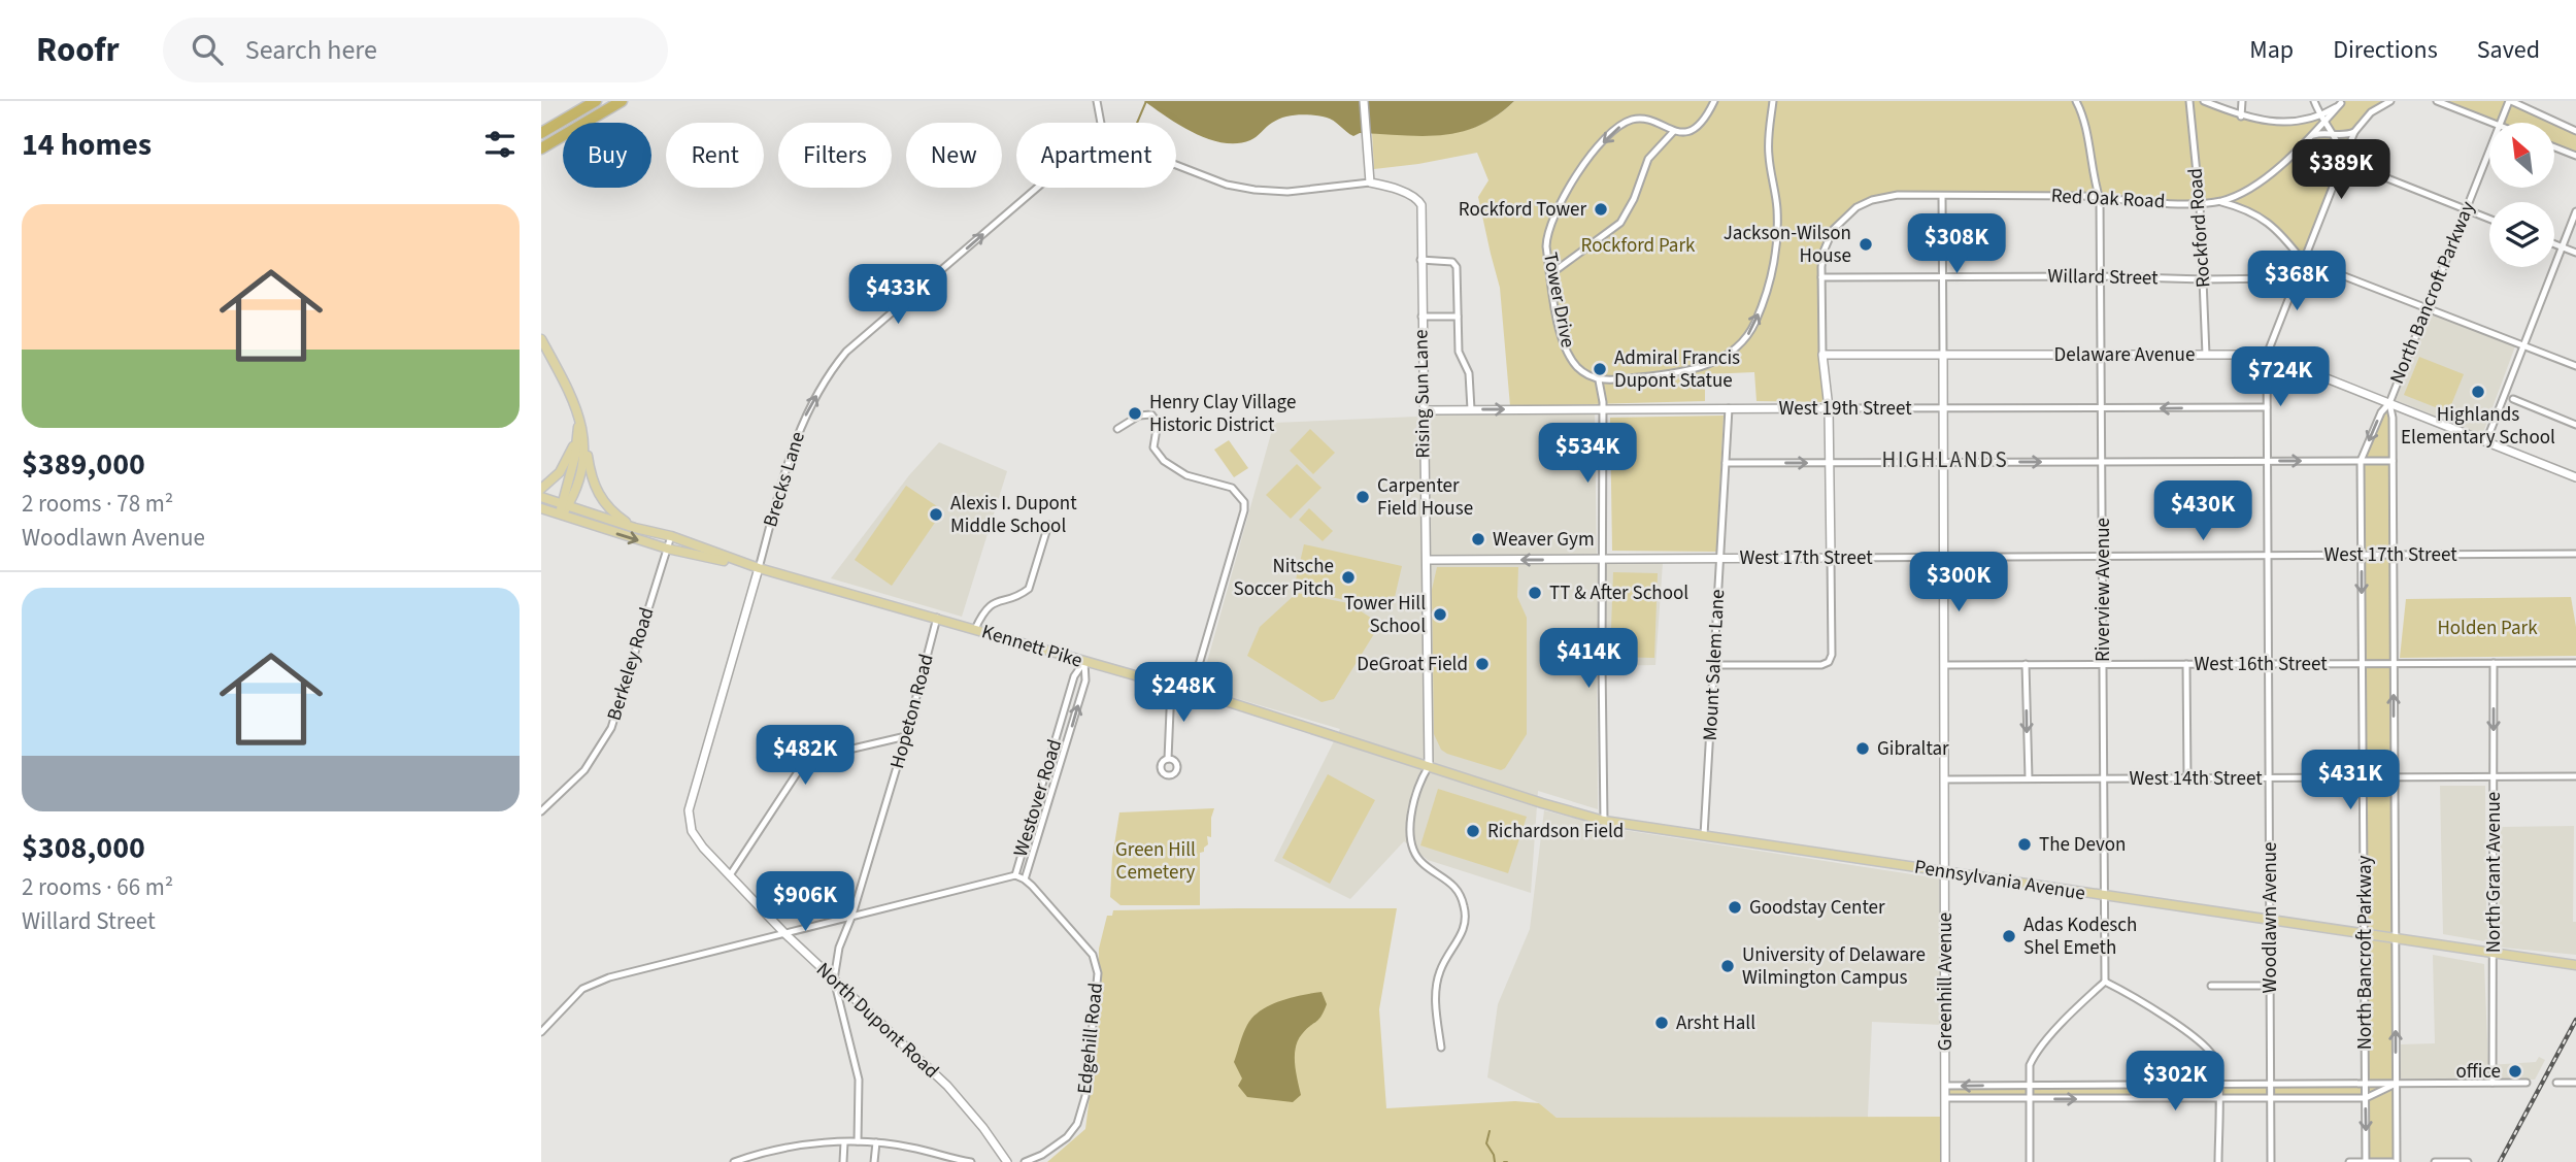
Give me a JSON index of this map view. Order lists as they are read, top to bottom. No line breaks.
{"streets":{"main road":["Kennett Pike","Pennsylvania Avenue"],"street":["Red Oak Road","Rockford Road","Willard Street","North Bancroft Parkway","Tower Drive","Delaware Avenue","Rising Sun Lane","West 19th Street","Brecks Lane","West 17th Street","Riverview Avenue","Berkeley Road","West 16th Street","Mount Salem Lane","Hopeton Road","West 14th Street","Westover Road","North Grant Avenue","Woodlawn Avenue","Greenhill Avenue","North Dupont Road","Edgehill Road"]},"crossings":[["Red Oak Road","Rockford Road"],["Red Oak Road","Willard Street"],["Red Oak Road","Delaware Avenue"],["Red Oak Road","Riverview Avenue"],["Red Oak Road","Woodlawn Avenue"],["Red Oak Road","Greenhill Avenue"],["Rockford Road","Willard Street"],["Rockford Road","Delaware Avenue"],["Willard Street","Riverview Avenue"],["Willard Street","Woodlawn Avenue"],["Willard Street","Greenhill Avenue"],["North Bancroft Parkway","Delaware Avenue"],["North Bancroft Parkway","West 17th Street"],["North Bancroft Parkway","West 16th Street"],["North Bancroft Parkway","West 14th Street"],["North Bancroft Parkway","Pennsylvania Avenue"],["Delaware Avenue","Riverview Avenue"],["Delaware Avenue","Woodlawn Avenue"],["Delaware Avenue","Greenhill Avenue"],["Rising Sun Lane","West 19th Street"],["Rising Sun Lane","West 17th Street"],["Rising Sun Lane","Kennett Pike"],["Rising Sun Lane","Pennsylvania Avenue"],["West 19th Street","Riverview Avenue"],["West 19th Street","Mount Salem Lane"],["West 19th Street","Woodlawn Avenue"],["West 19th Street","Greenhill Avenue"],["Brecks Lane","Kennett Pike"],["Brecks Lane","North Dupont Road"],["West 17th Street","Riverview Avenue"],["West 17th Street","Mount Salem Lane"],["West 17th Street","Woodlawn Avenue"],["West 17th Street","Greenhill Avenue"],["Riverview Avenue","West 16th Street"],["Riverview Avenue","West 14th Street"],["Riverview Avenue","Pennsylvania Avenue"],["Kennett Pike","Berkeley Road"],["Kennett Pike","Hopeton Road"],["Kennett Pike","Westover Road"],["Kennett Pike","Pennsylvania Avenue"],["Kennett Pike","North Dupont Road"],["West 16th Street","North Grant Avenue"],["West 16th Street","Woodlawn Avenue"],["West 16th Street","Greenhill Avenue"],["Mount Salem Lane","Pennsylvania Avenue"],["Hopeton Road","Westover Road"],["Hopeton Road","North Dupont Road"],["West 14th Street","North Grant Avenue"],["West 14th Street","Woodlawn Avenue"],["West 14th Street","Greenhill Avenue"],["Westover Road","North Dupont Road"],["Westover Road","Edgehill Road"],["North Grant Avenue","Pennsylvania Avenue"],["Pennsylvania Avenue","Woodlawn Avenue"],["Pennsylvania Avenue","Greenhill Avenue"]],"one_way":["Brecks Lane"],"districts":["HIGHLANDS"],"parks":["Rockford Park","Holden Park","Green Hill Cemetery"],"places":["Rockford Tower","Jackson-Wilson House","Admiral Francis Dupont Statue","Highlands Elementary School","Henry Clay Village Historic District","Carpenter Field House","Alexis I. Dupont Middle School","Weaver Gym","Nitsche Soccer Pitch","TT & After School","Tower Hill School","DeGroat Field","Gibraltar","Richardson Field","The Devon","Goodstay Center","Adas Kodesch Shel Emeth","University of Delaware Wilmington Campus","Arsht Hall","office"],"north":"top left","page":{"header":"Roofr","search":"Search here","nav":["Map","Directions","Saved"],"heading":"14 homes","chip":["Buy","Rent","Filters","New","Apartment"],"price":["$389K","$308K","$368K","$433K","$724K","$534K","$430K","$300K","$414K","$248K","$482K","$431K","$906K","$302K"],"list":[{"name":"$389,000","note":"2 rooms · 78 m² · Woodlawn Avenue"},{"name":"$308,000","note":"2 rooms · 66 m² · Willard Street"}]}}
